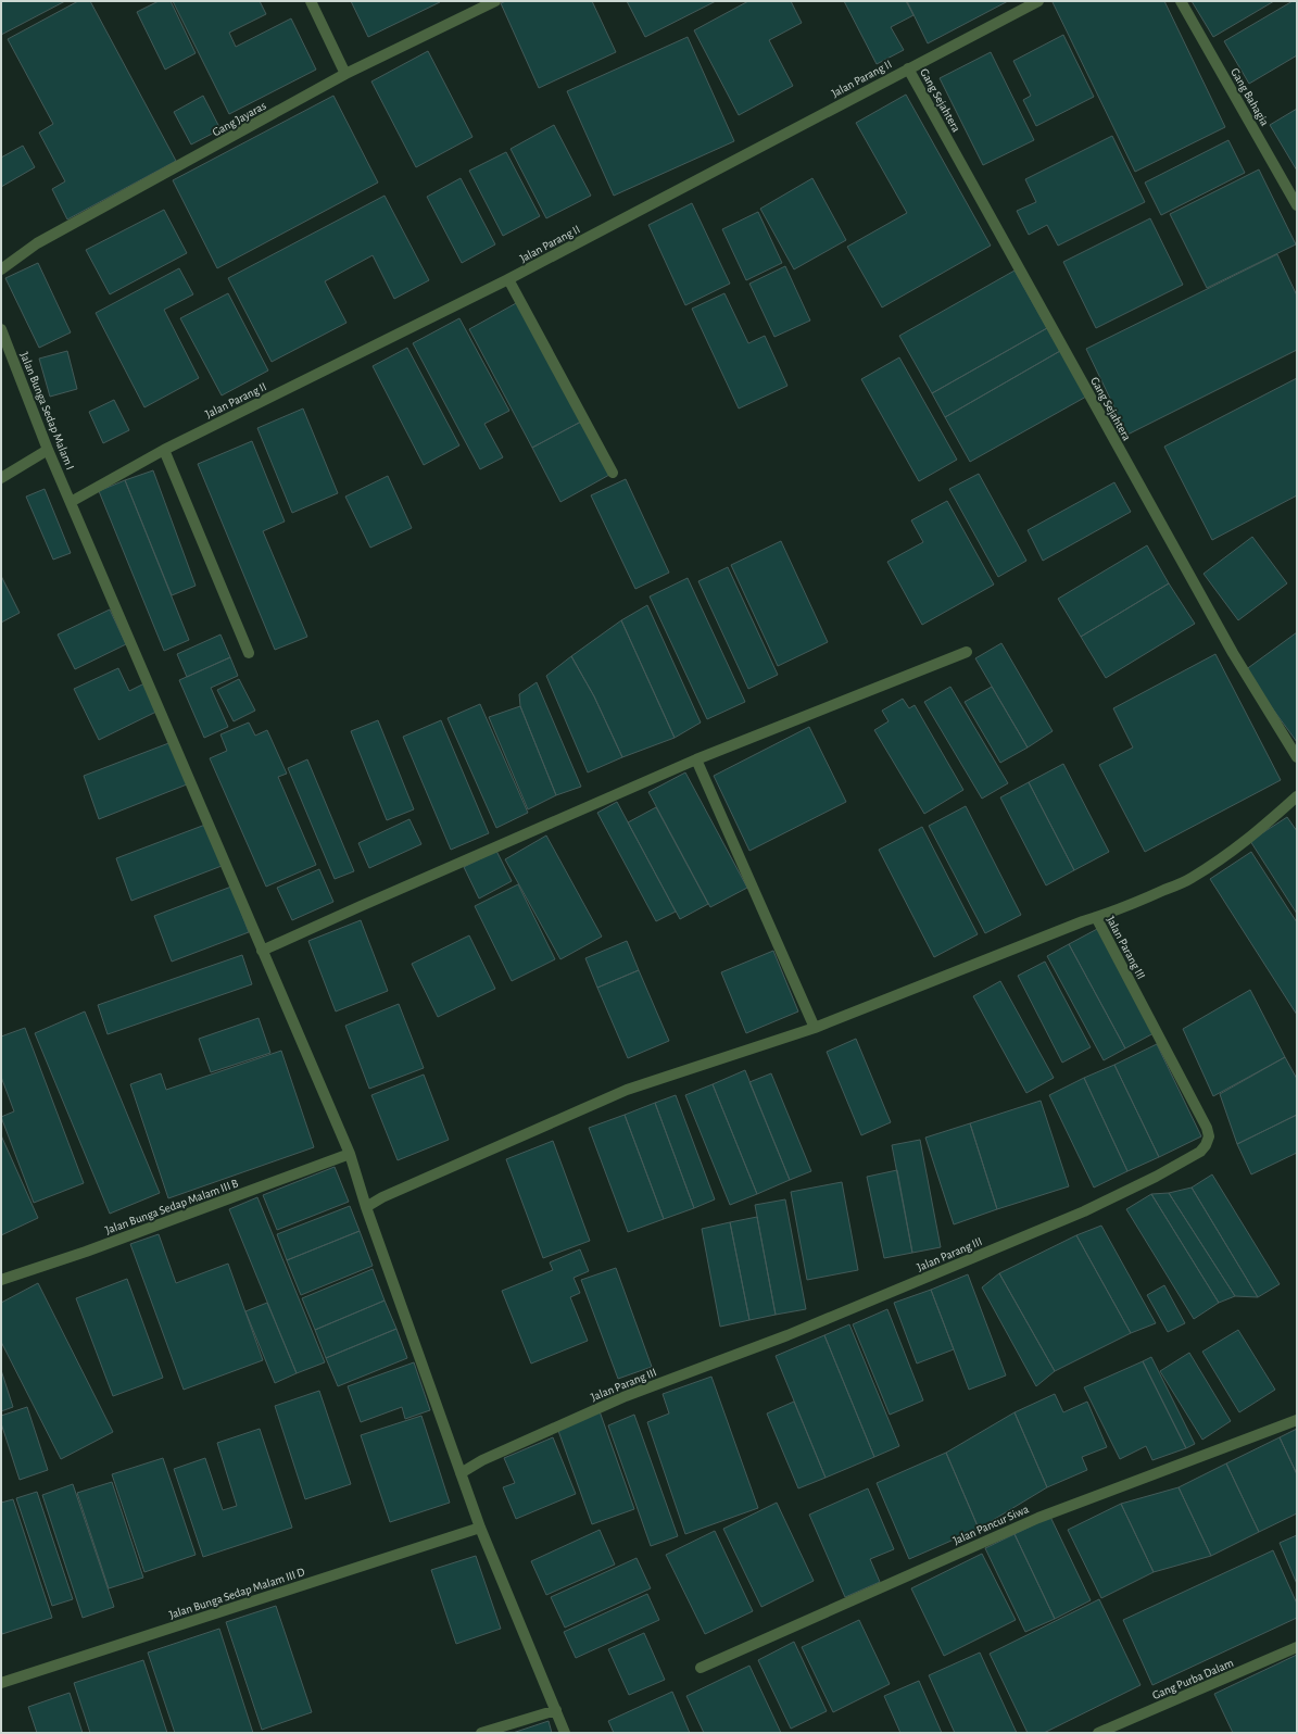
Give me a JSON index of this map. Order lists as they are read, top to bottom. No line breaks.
{"streets":{"street":["Jalan Parang II","Gang Bahagia","Gang Sejahtera","Gang Jayaras","Jalan Bunga Sedap Malam I","Jalan Parang III","Jalan Bunga Sedap Malam III B","Jalan Pancur Siwa","Jalan Bunga Sedap Malam III D","Gang Purba Dalam"]},"crossings":[["Jalan Parang II","Gang Sejahtera"],["Jalan Parang II","Jalan Bunga Sedap Malam I"],["Jalan Bunga Sedap Malam I","Jalan Parang III"],["Jalan Bunga Sedap Malam I","Jalan Bunga Sedap Malam III B"],["Jalan Bunga Sedap Malam I","Jalan Bunga Sedap Malam III D"]]}
